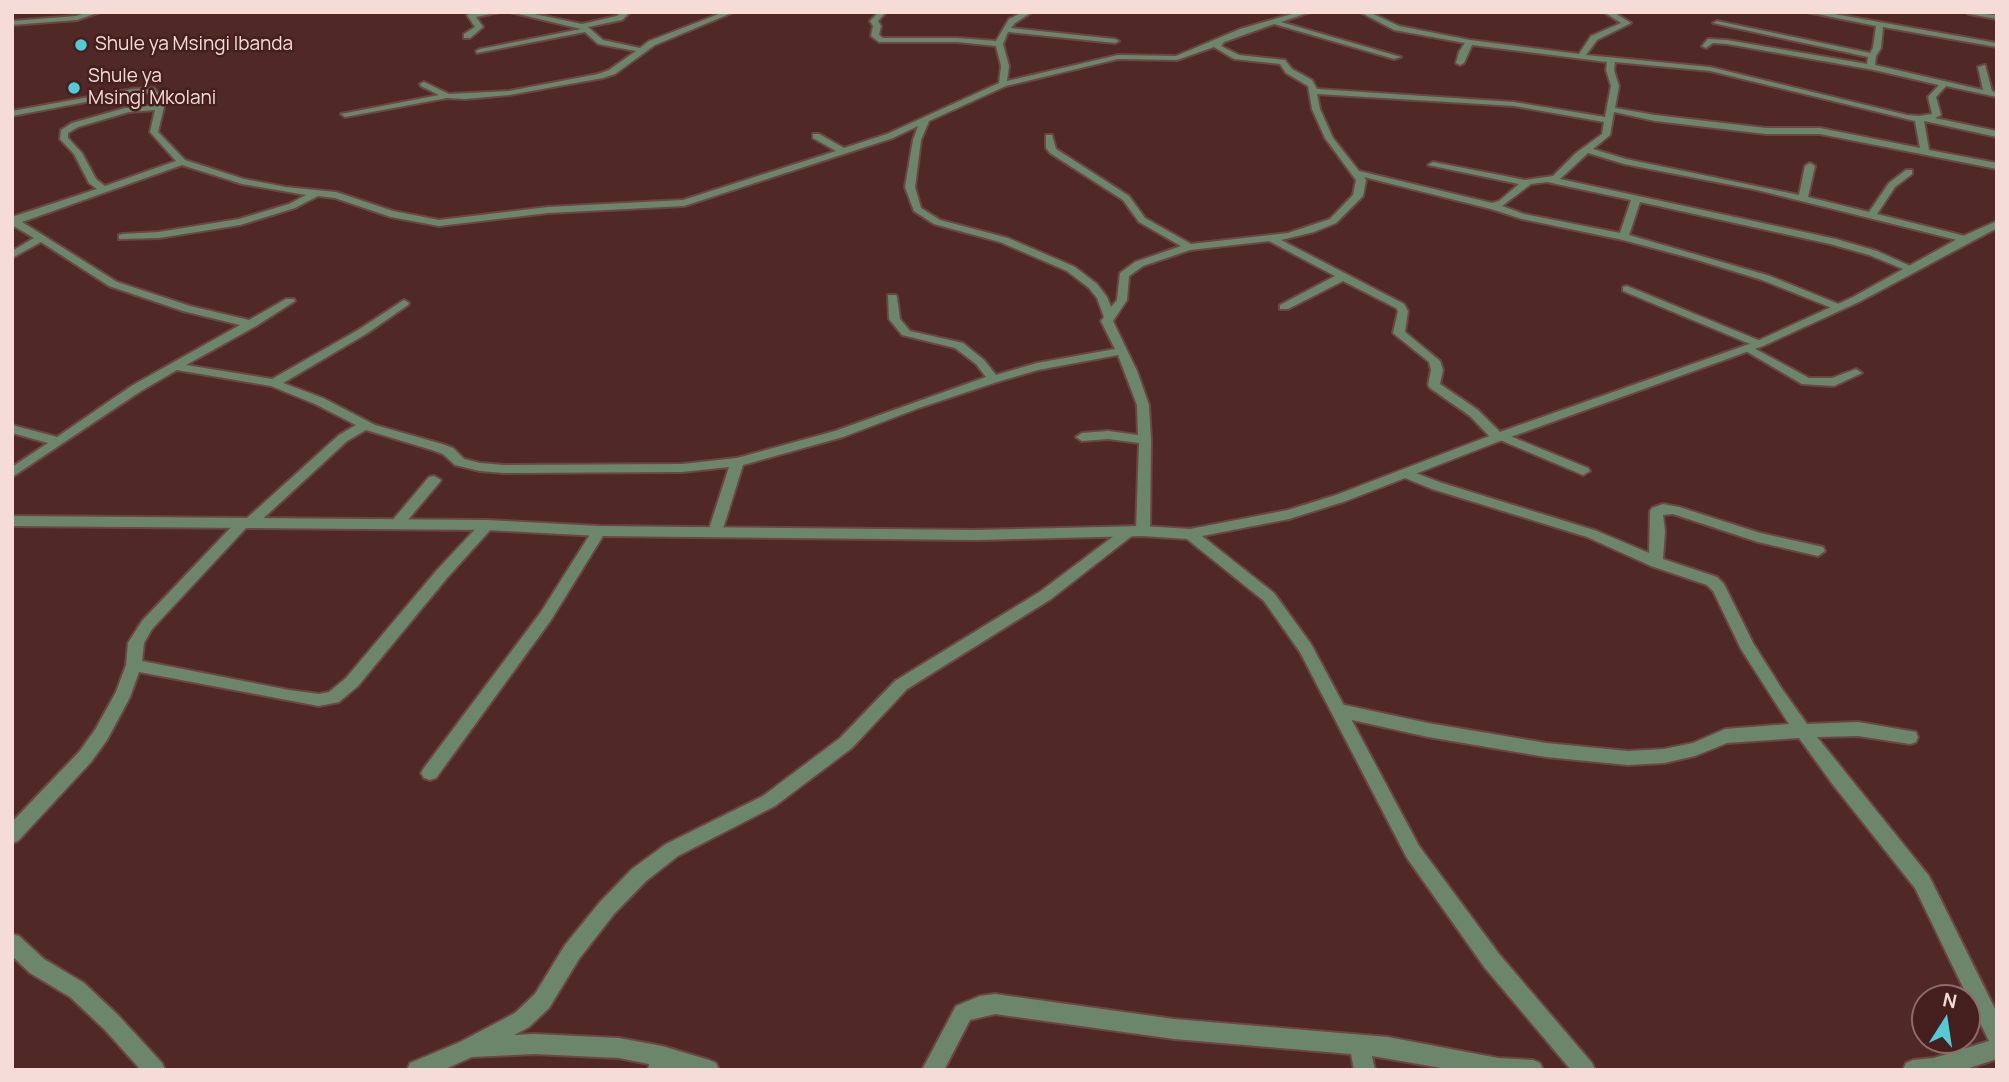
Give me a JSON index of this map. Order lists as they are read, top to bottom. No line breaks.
{"places":["Shule ya Msingi Ibanda","Shule ya Msingi Mkolani"],"north":"top"}
